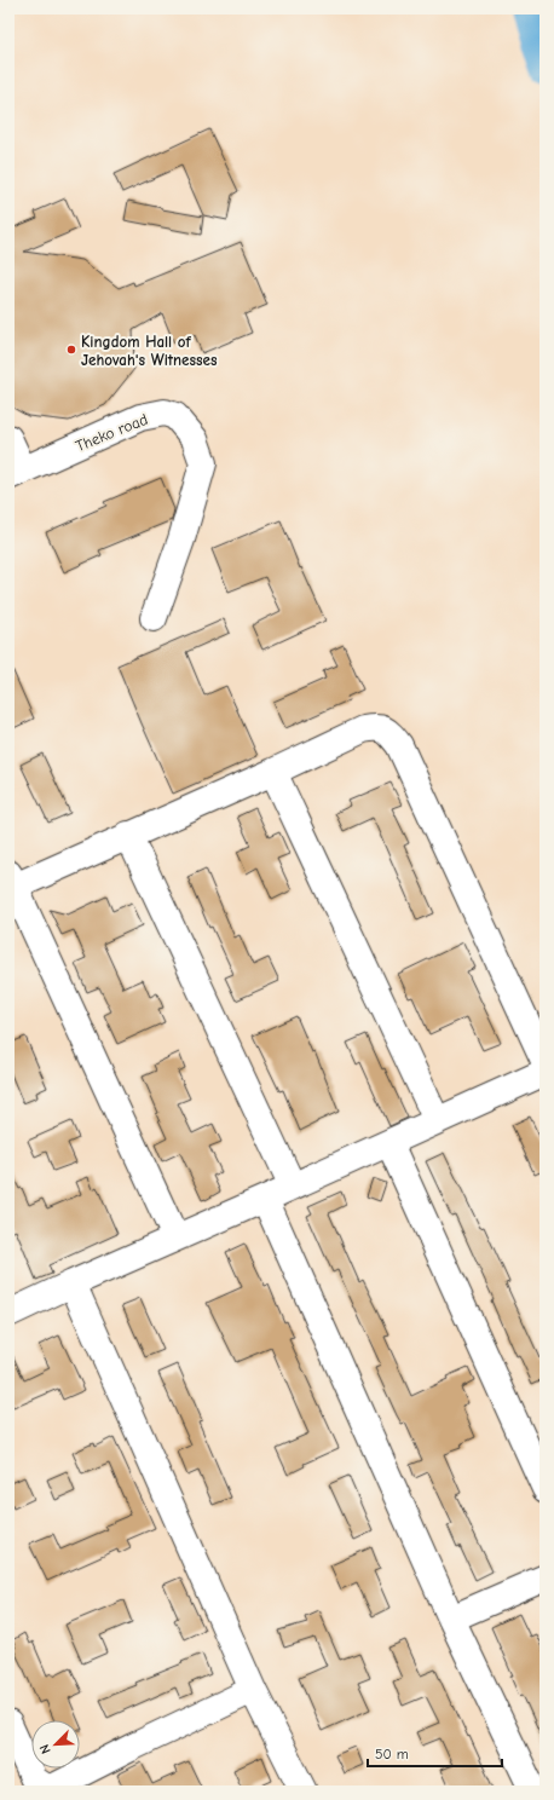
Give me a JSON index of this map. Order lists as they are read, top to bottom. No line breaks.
{"streets":{"street":["Theko road"]},"places":["Kingdom Hall of Jehovah's Witnesses"],"scale_bar":"50 m","north":"bottom left"}
